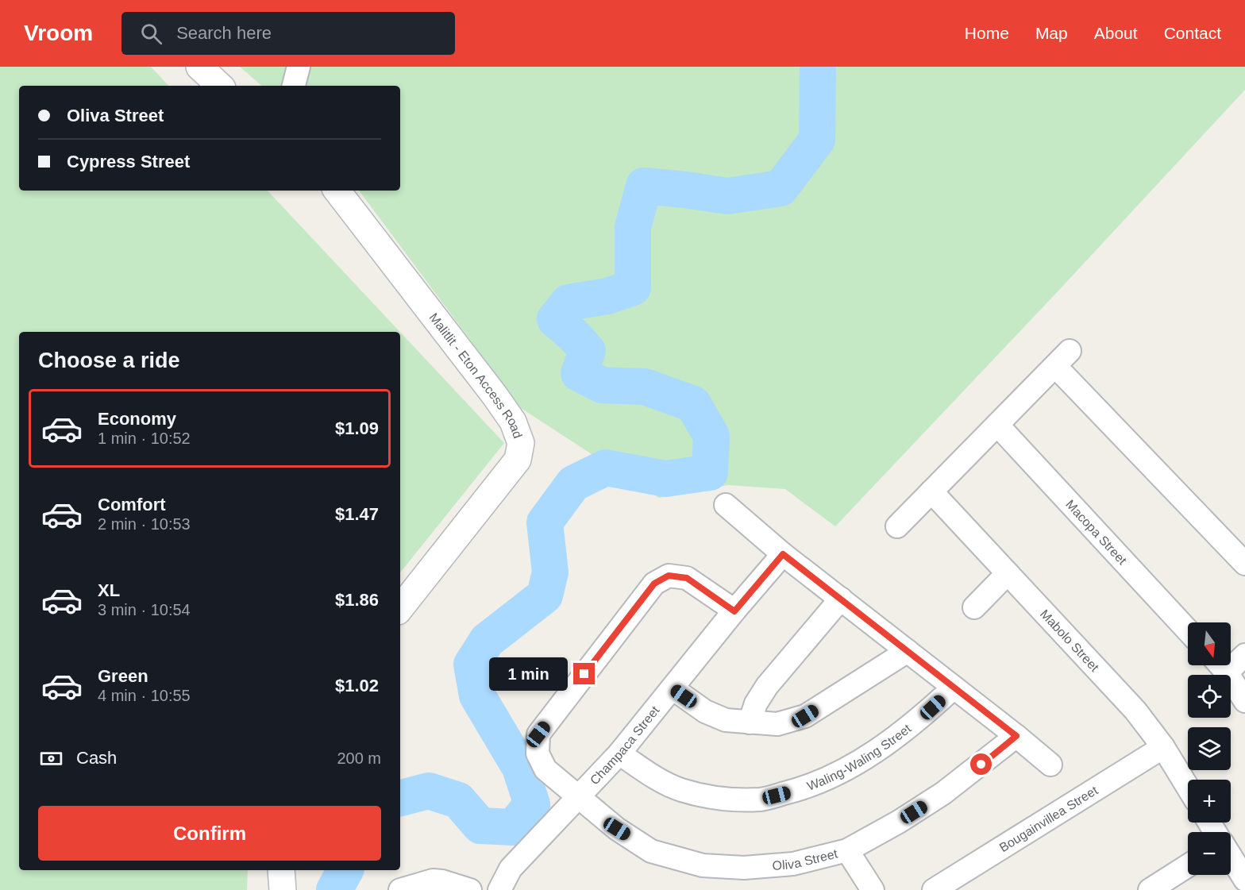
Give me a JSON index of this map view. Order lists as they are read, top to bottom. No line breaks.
{"streets":{"street":["Malitlit - Eton Access Road","Macopa Street","Mabolo Street","Champaca Street","Waling-Waling Street","Bougainvillea Street","Oliva Street"]},"crossings":[["Mabolo Street","Bougainvillea Street"],["Champaca Street","Waling-Waling Street"],["Champaca Street","Oliva Street"]],"north":"bottom","page":{"header":"Vroom","search":"Search here","nav":["Home","Map","About","Contact"],"banner":["Oliva Street","Cypress Street"],"heading":"Choose a ride","list":[{"name":"Economy","note":"1 min · 10:52","value":"$1.09"},{"name":"Comfort","note":"2 min · 10:53","value":"$1.47"},{"name":"XL","note":"3 min · 10:54","value":"$1.86"},{"name":"Green","note":"4 min · 10:55","value":"$1.02"}],"map_buttons":["+","−"],"bubble":"1 min","pay":["Cash","200 m"],"buttons":"Confirm"}}
